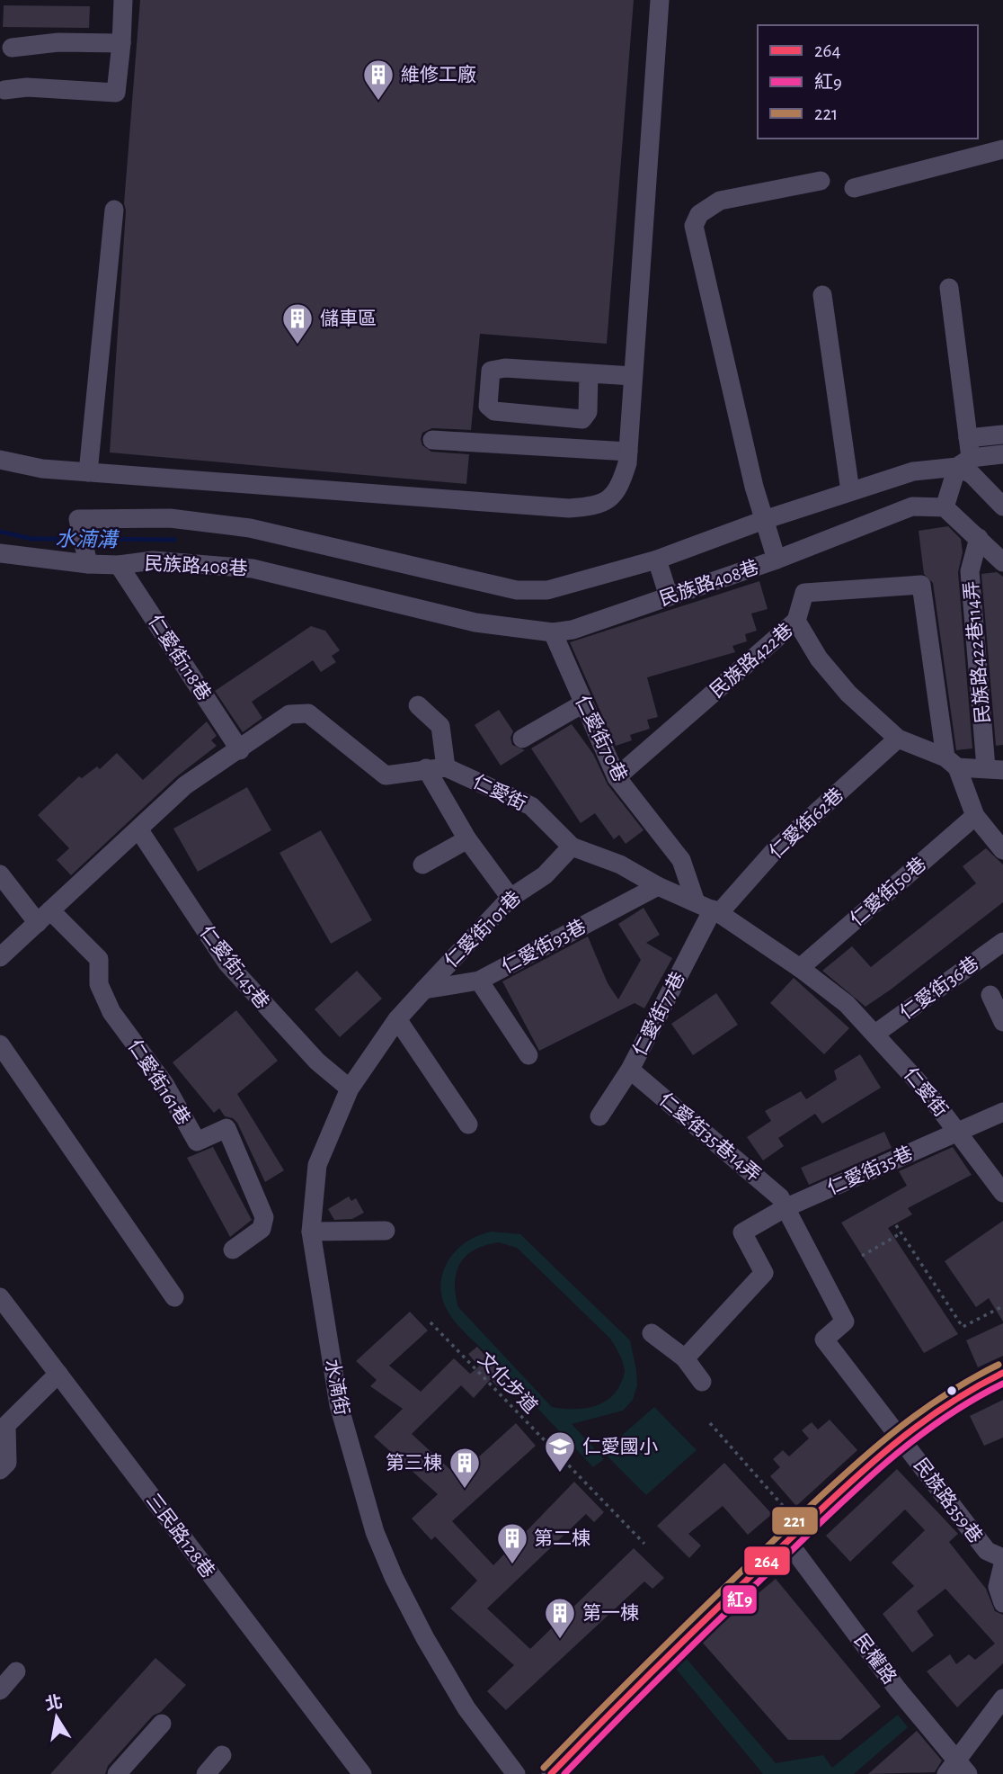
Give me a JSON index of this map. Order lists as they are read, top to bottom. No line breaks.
{"streets":{"street":["民族路408巷","民族路422巷114弄","仁愛街118巷","民族路422巷","仁愛街70巷","仁愛街","仁愛街62巷","仁愛街50巷","仁愛街101巷","仁愛街93巷","仁愛街145巷","仁愛街36巷","仁愛街77巷","仁愛街161巷","仁愛街35巷14弄","仁愛街35巷","水湳街","民族路359巷","三民路128巷","民權路"],"path":["文化步道"]},"crossings":[["民族路408巷","仁愛街118巷"],["民族路408巷","仁愛街70巷"],["民族路422巷114弄","民族路422巷"],["仁愛街118巷","仁愛街"],["民族路422巷","仁愛街70巷"],["民族路422巷","仁愛街62巷"],["仁愛街70巷","仁愛街"],["仁愛街70巷","仁愛街62巷"],["仁愛街70巷","仁愛街77巷"],["仁愛街","仁愛街62巷"],["仁愛街","仁愛街50巷"],["仁愛街","仁愛街101巷"],["仁愛街","仁愛街93巷"],["仁愛街","仁愛街145巷"],["仁愛街","仁愛街36巷"],["仁愛街","仁愛街77巷"],["仁愛街","仁愛街161巷"],["仁愛街","仁愛街35巷"],["仁愛街62巷","仁愛街77巷"],["仁愛街101巷","仁愛街93巷"],["仁愛街101巷","水湳街"],["仁愛街93巷","水湳街"],["仁愛街145巷","水湳街"],["仁愛街77巷","仁愛街35巷14弄"],["仁愛街35巷14弄","仁愛街35巷"],["仁愛街35巷14弄","民族路359巷"]],"water":["水湳溝"],"places":{"building":["維修工廠","儲車區","第三棟","第二棟","第一棟"],"school or university":["仁愛國小"]},"lines":["transit line 221","transit line 264","transit line 紅9"],"legend":["264","紅9","221"],"north":"top"}
